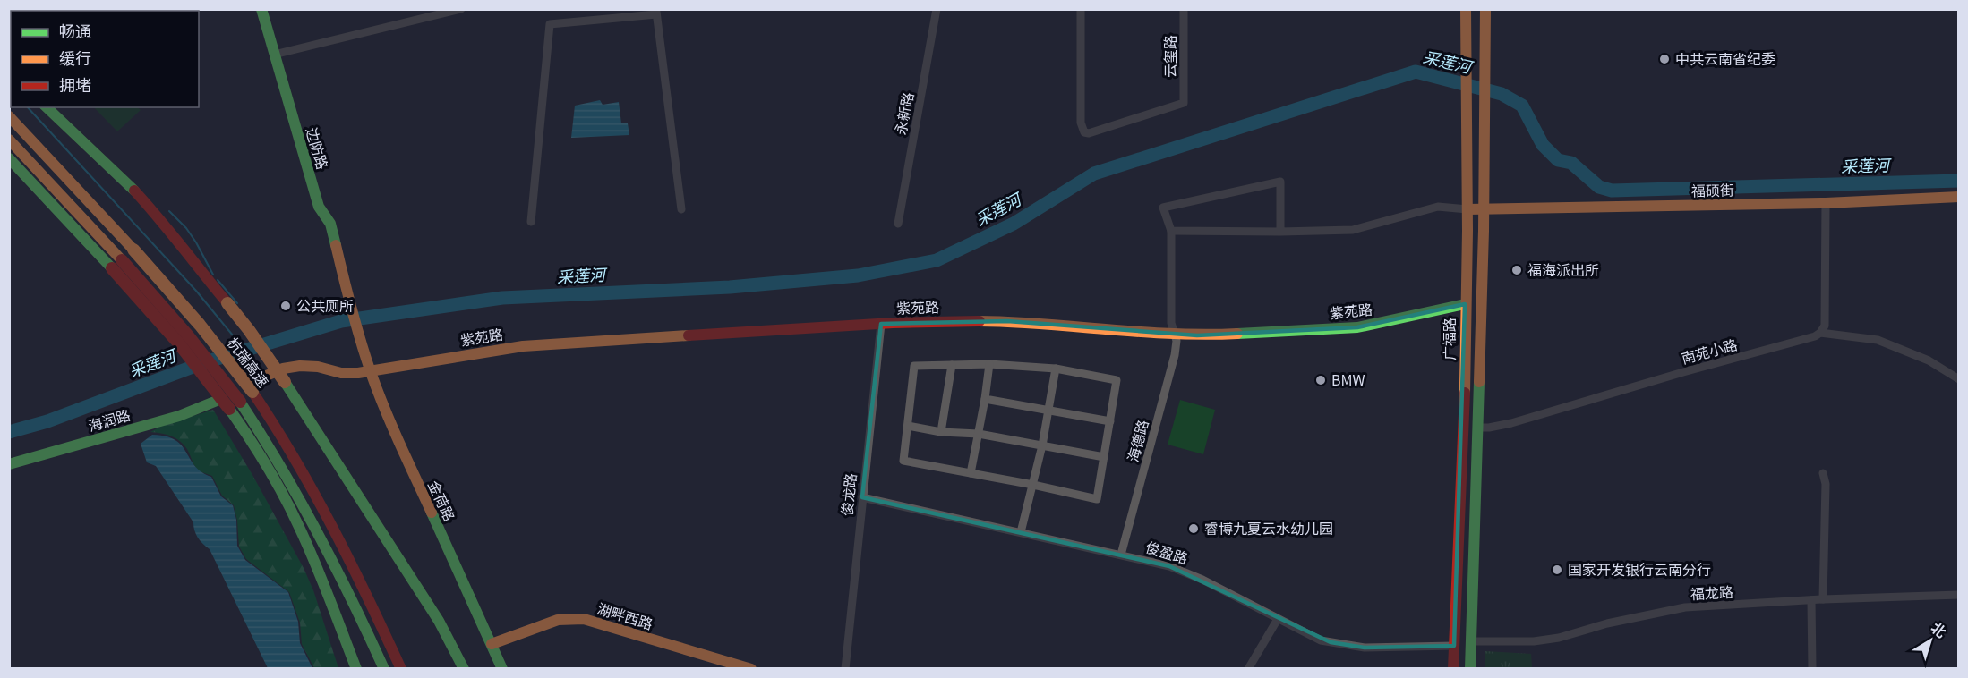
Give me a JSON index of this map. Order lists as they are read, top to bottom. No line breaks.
{"streets":{"main road":["边防路","福硕街","紫苑路","广福路","杭瑞高速","海润路","金荷路","湖畔西路"],"street":["云玺路","永新路","南苑小路","海德路","俊龙路","俊盈路","福龙路"]},"crossings":[["边防路","金荷路"],["福硕街","广福路"],["紫苑路","广福路"],["紫苑路","海德路"],["紫苑路","俊龙路"],["紫苑路","金荷路"],["广福路","南苑小路"],["广福路","俊盈路"],["广福路","福龙路"],["海德路","俊盈路"],["俊龙路","俊盈路"],["金荷路","湖畔西路"]],"water":["采莲河"],"places":["中共云南省纪委","福海派出所","公共厕所","BMW","睿博九夏云水幼儿园","国家开发银行云南分行"],"legend":["畅通","缓行","拥堵"],"north":"top right"}
